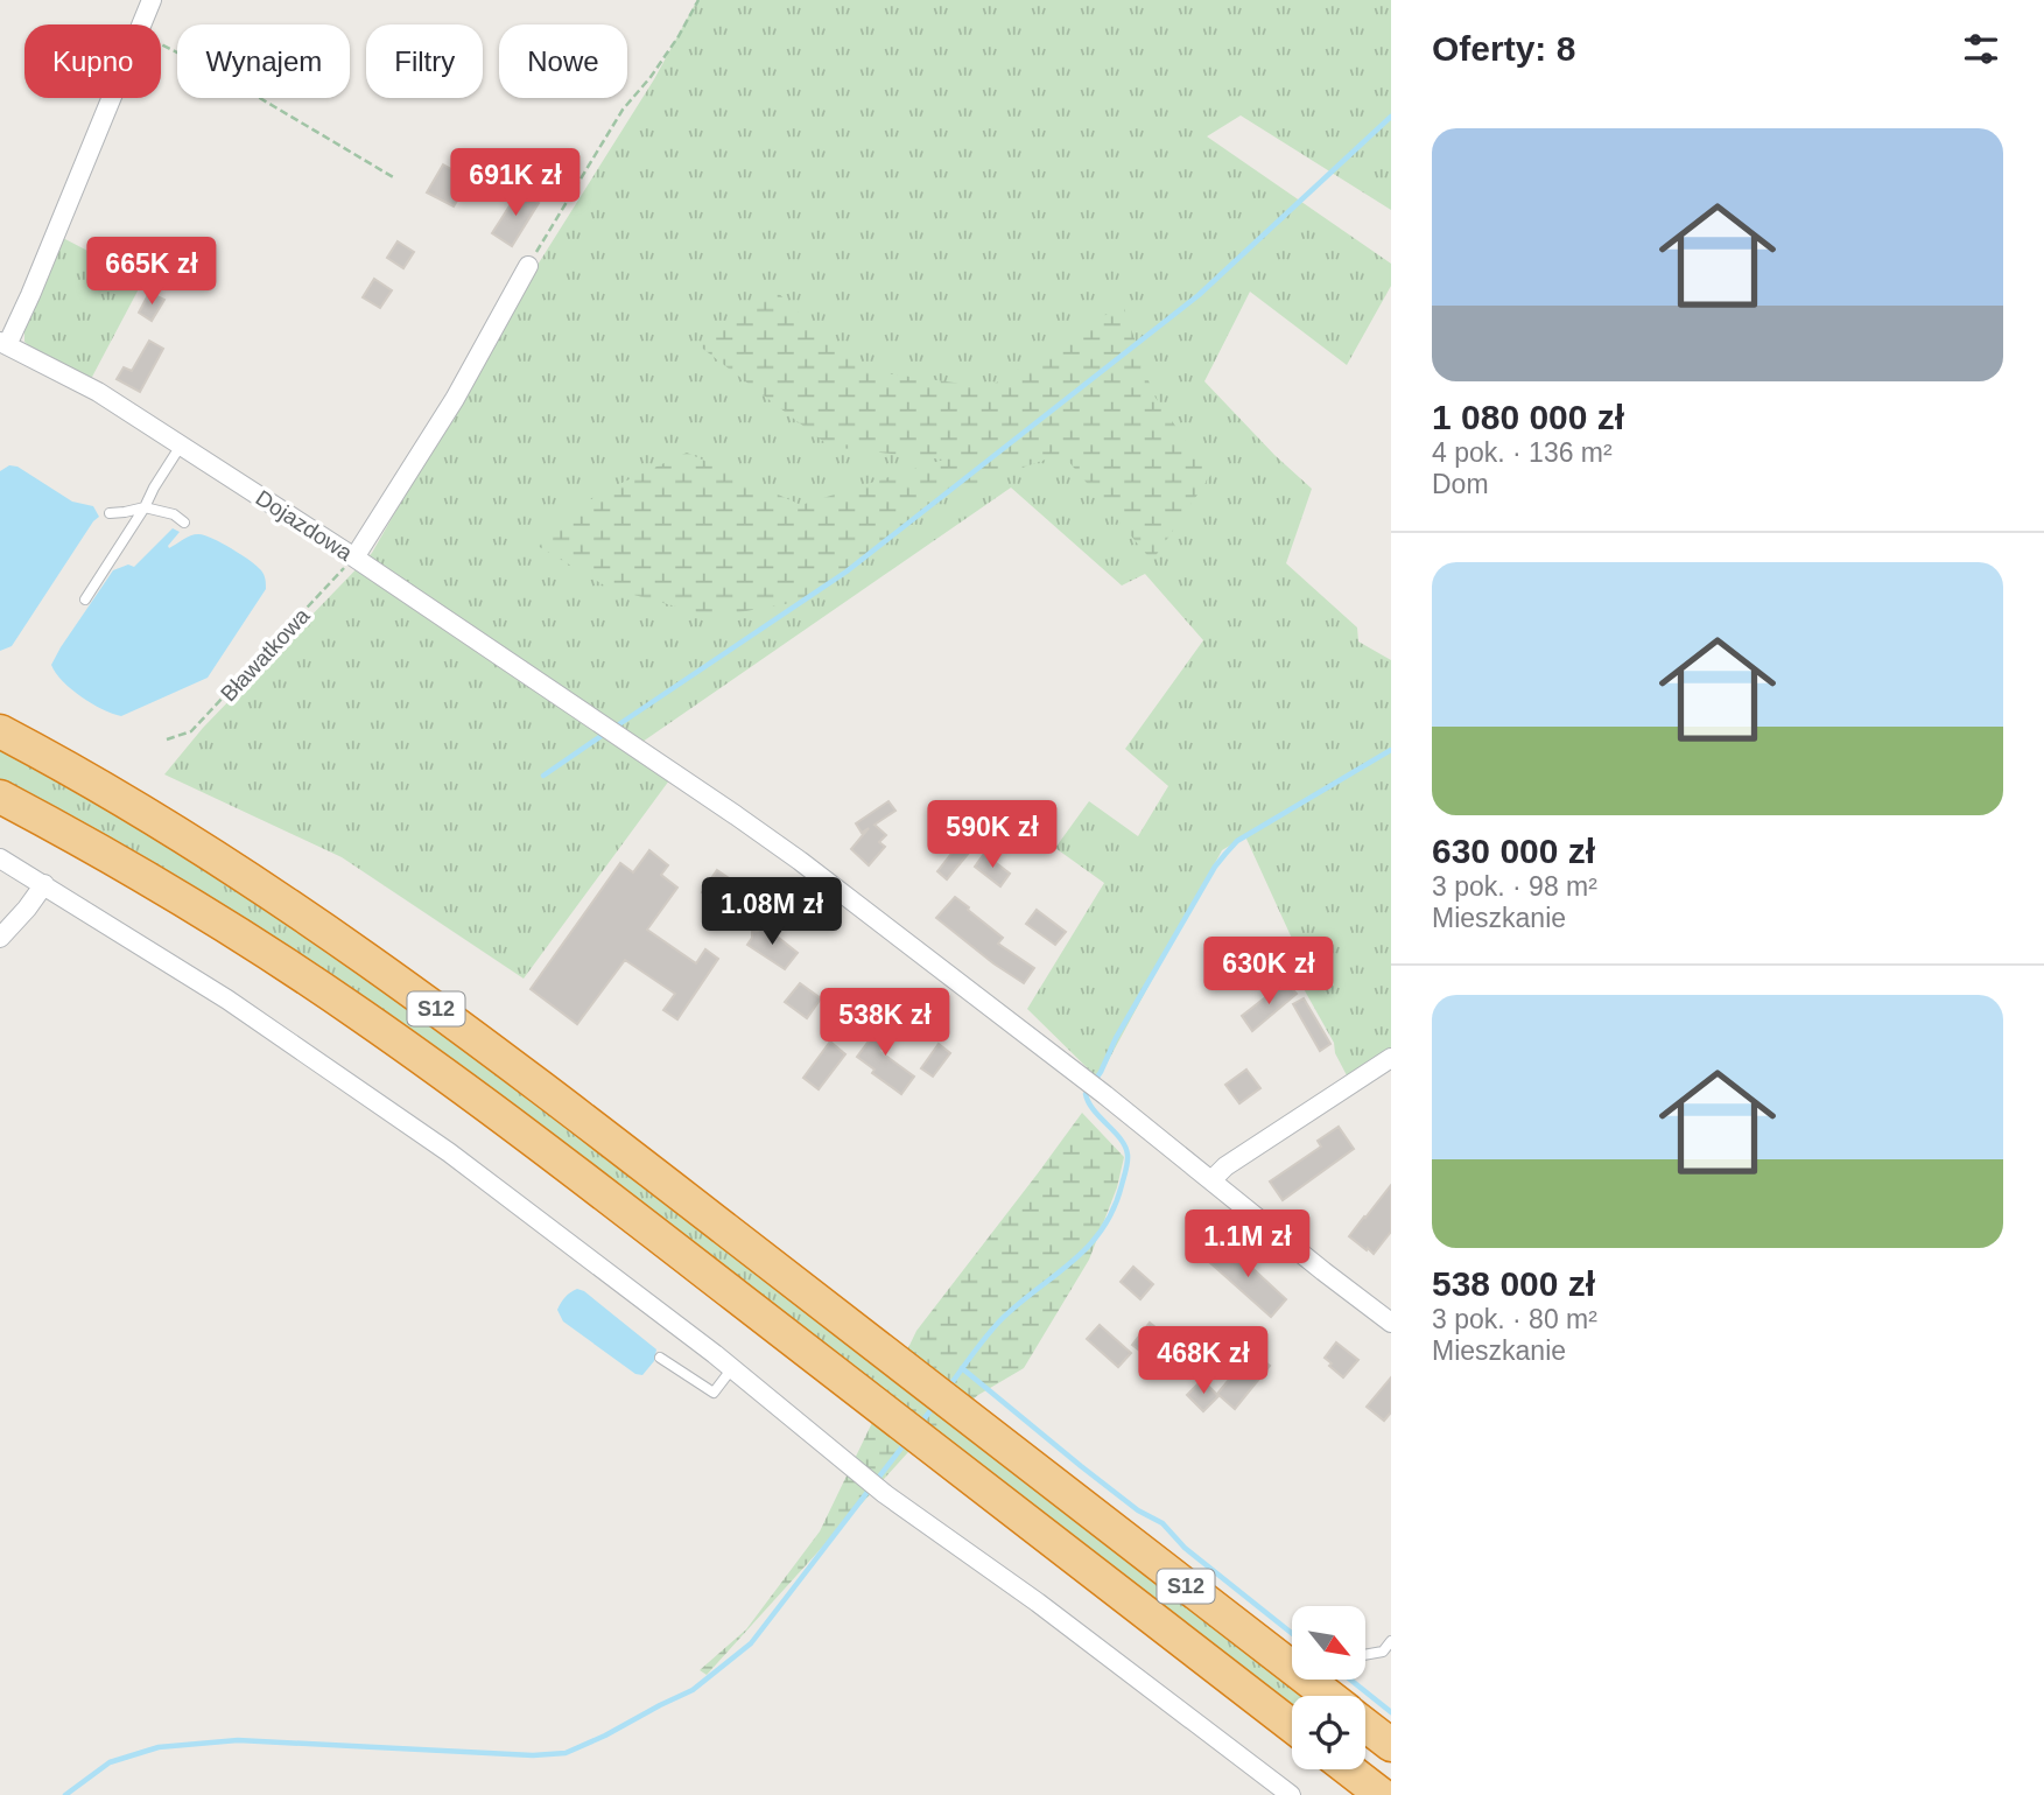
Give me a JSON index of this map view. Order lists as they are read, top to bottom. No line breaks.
{"streets":{"highway":["S12"],"street":["Dojazdowa"],"path":["Bławatkowa"]},"crossings":[["Dojazdowa","Bławatkowa"]],"north":"bottom right","page":{"heading":"Oferty: 8","chip":["Kupno","Wynajem","Filtry","Nowe"],"list":[{"name":"1 080 000 zł","note":"4 pok. · 136 m² · Dom"},{"name":"630 000 zł","note":"3 pok. · 98 m² · Mieszkanie"},{"name":"538 000 zł","note":"3 pok. · 80 m² · Mieszkanie"}],"price":["691K zł","665K zł","590K zł","1.08M zł","630K zł","538K zł","1.1M zł","468K zł"]}}
